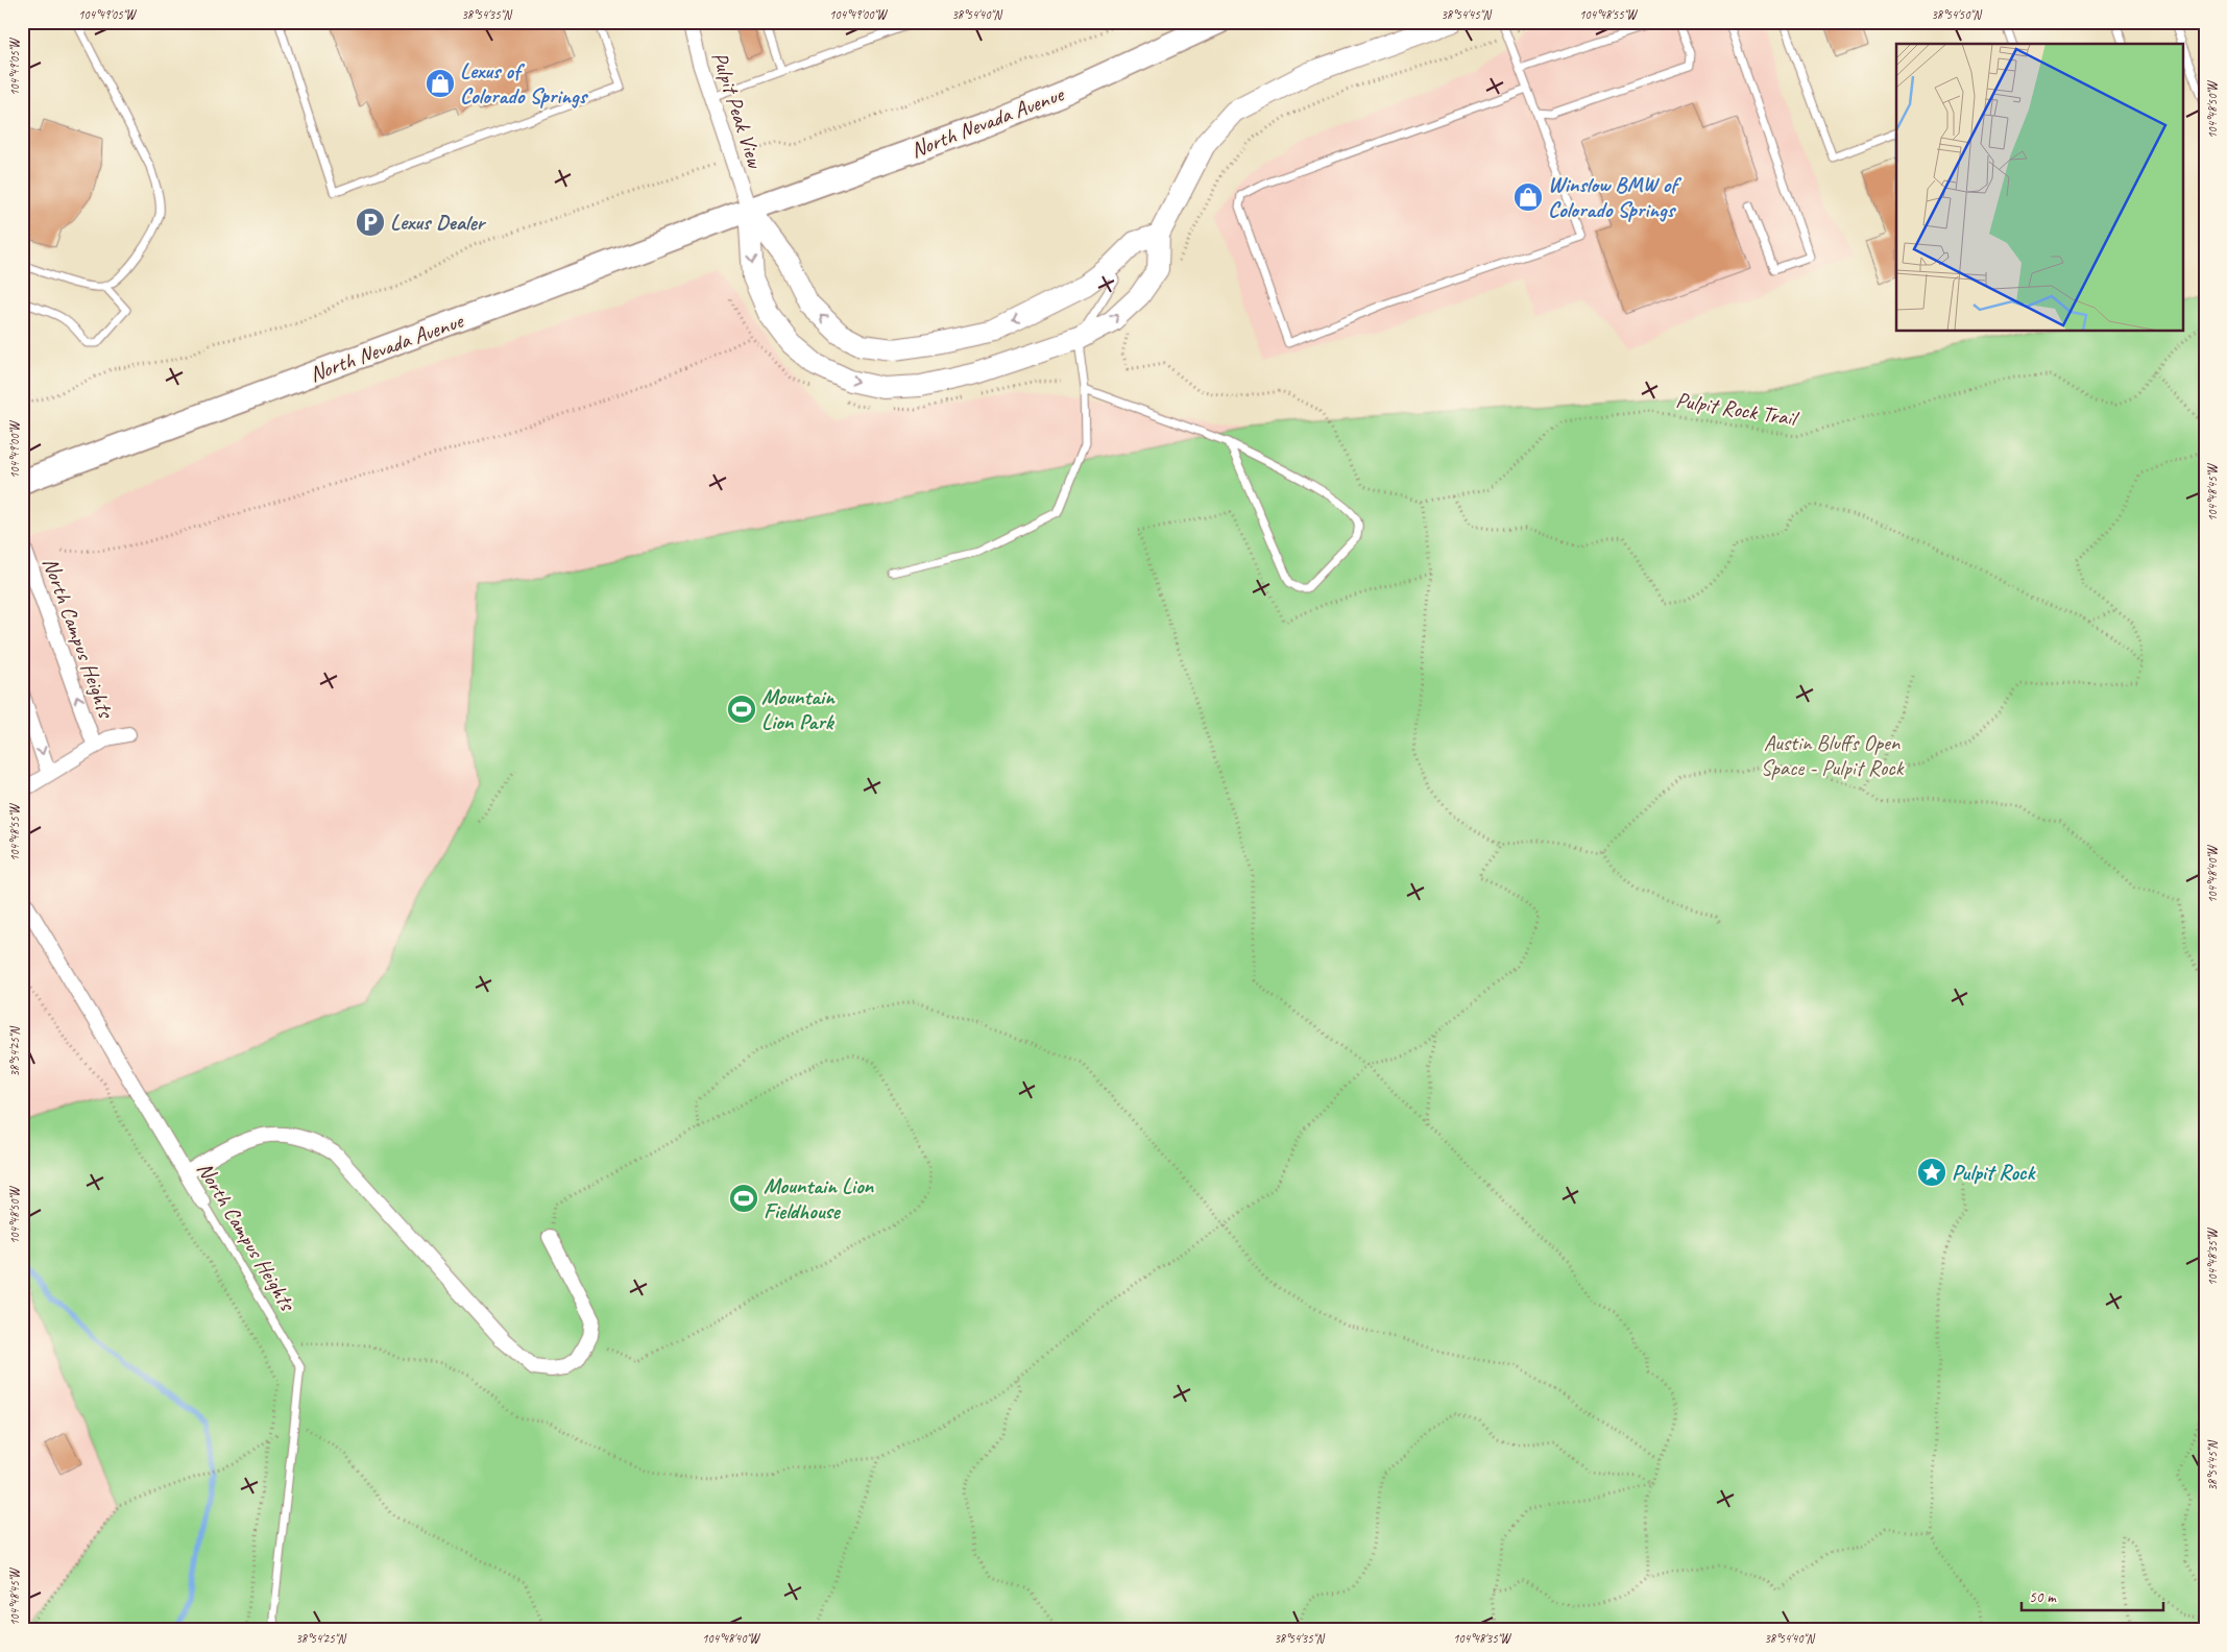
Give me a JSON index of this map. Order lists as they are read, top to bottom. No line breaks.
{"streets":{"main road":["North Nevada Avenue"],"street":["Pulpit Peak View","North Campus Heights"],"path":["Pulpit Rock Trail"]},"crossings":[["Pulpit Peak View","North Nevada Avenue"]],"parks":["Austin Bluffs Open Space - Pulpit Rock"],"places":{"shop":["Lexus of Colorado Springs","Winslow BMW of Colorado Springs"],"parking":["Lexus Dealer"],"sports":["Mountain Lion Park","Mountain Lion Fieldhouse"],"place":["Pulpit Rock"]},"scale_bar":"50 m","coordinates":["104°49'05\"W","38°54'35\"N","104°49'00\"W","38°54'40\"N","38°54'45\"N","104°48'55\"W","38°54'50\"N","104°48'50\"W","104°48'45\"W","104°48'40\"W","38°54'25\"N","104°48'35\"W"]}
